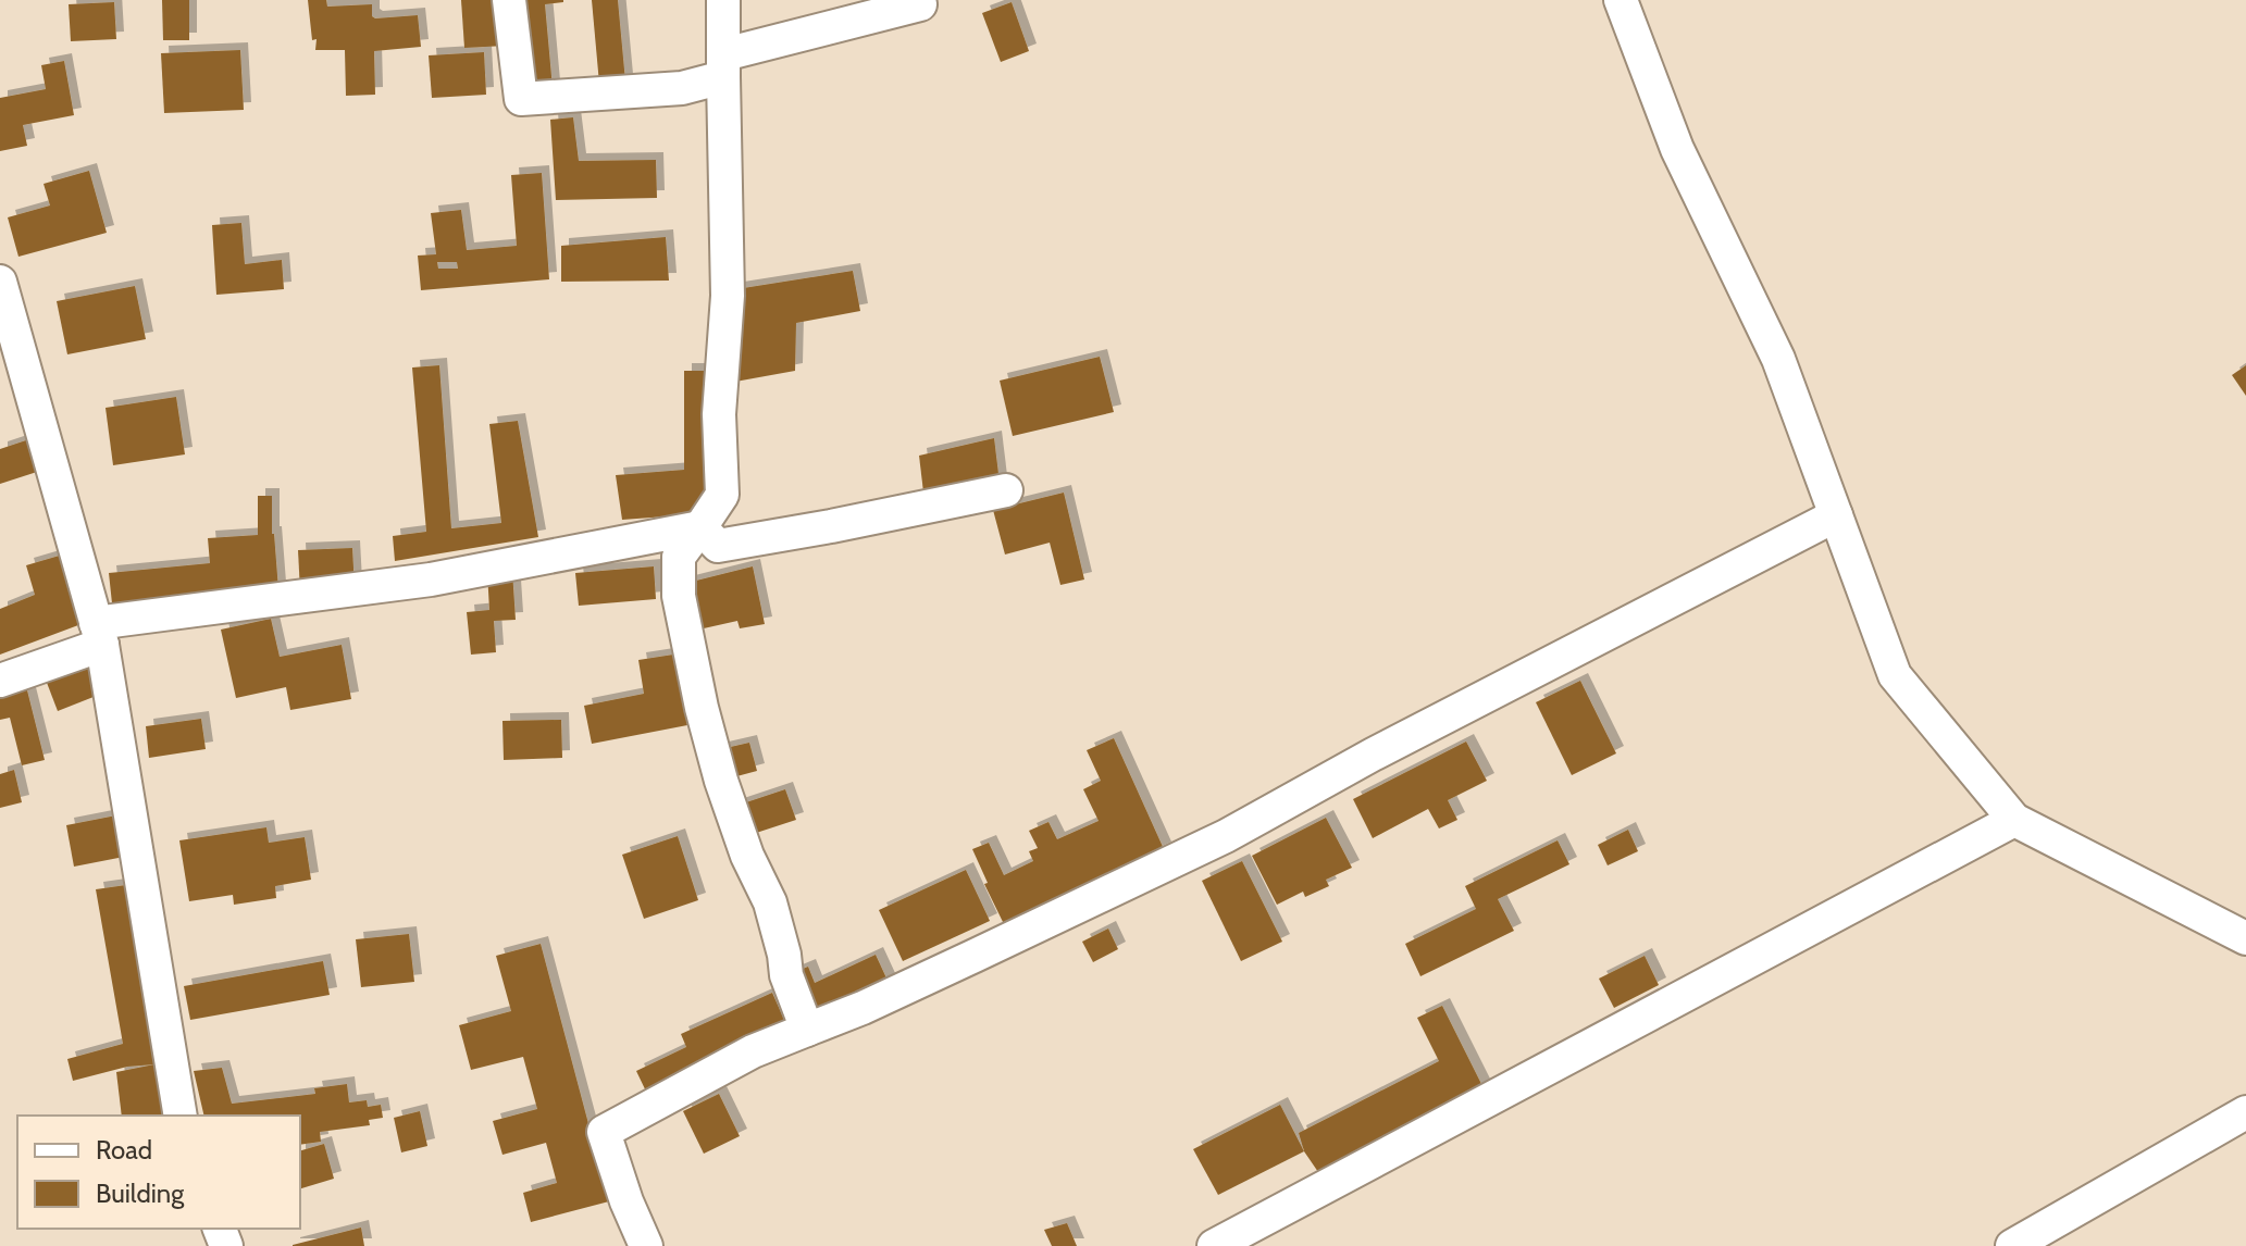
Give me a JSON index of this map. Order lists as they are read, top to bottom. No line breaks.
{"legend":["Road","Building"]}
